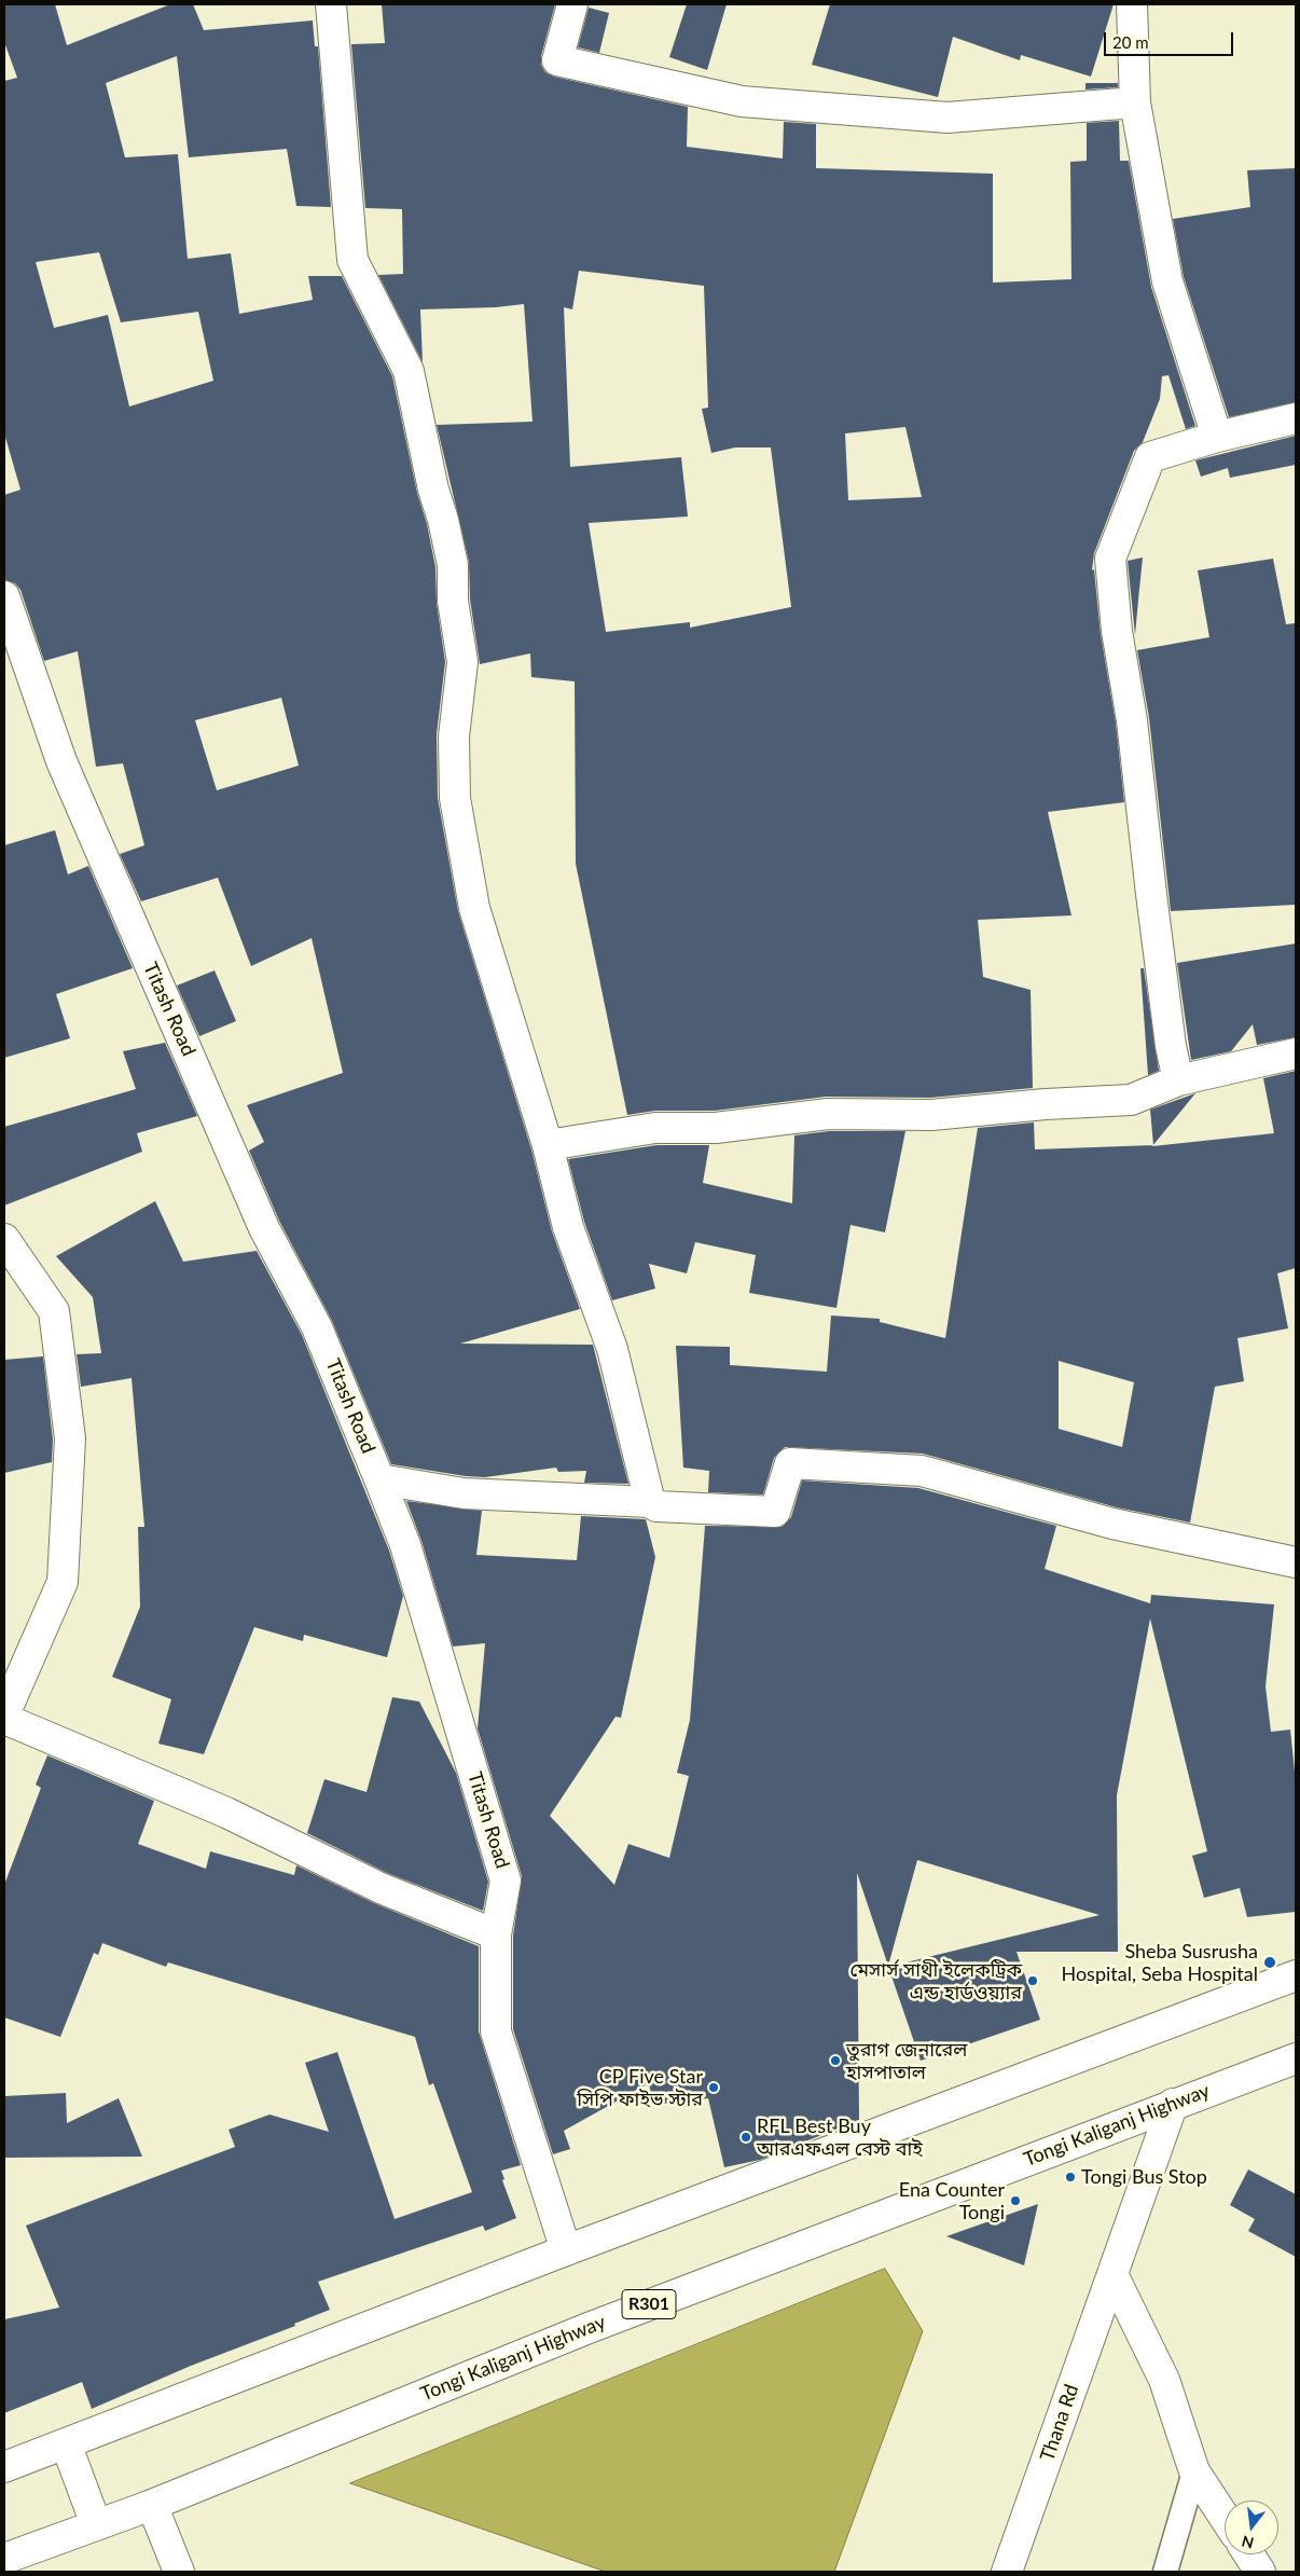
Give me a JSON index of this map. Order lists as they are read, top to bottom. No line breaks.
{"streets":{"street":["Titash Road","Tongi Kaliganj Highway","R301","Thana Rd"]},"crossings":[["Tongi Kaliganj Highway","Thana Rd"]],"places":["Sheba Susrusha Hospital, Seba Hospital","মেসার্স সাথী ইলেকট্রিক এন্ড হার্ডওয়্যার","তুরাগ জেনারেল হাসপাতাল","CP Five Star সিপি ফাইভ স্টার","RFL Best Buy আরএফএল বেস্ট বাই","Tongi Bus Stop","Ena Counter Tongi"],"scale_bar":"20 m","north":"bottom"}
